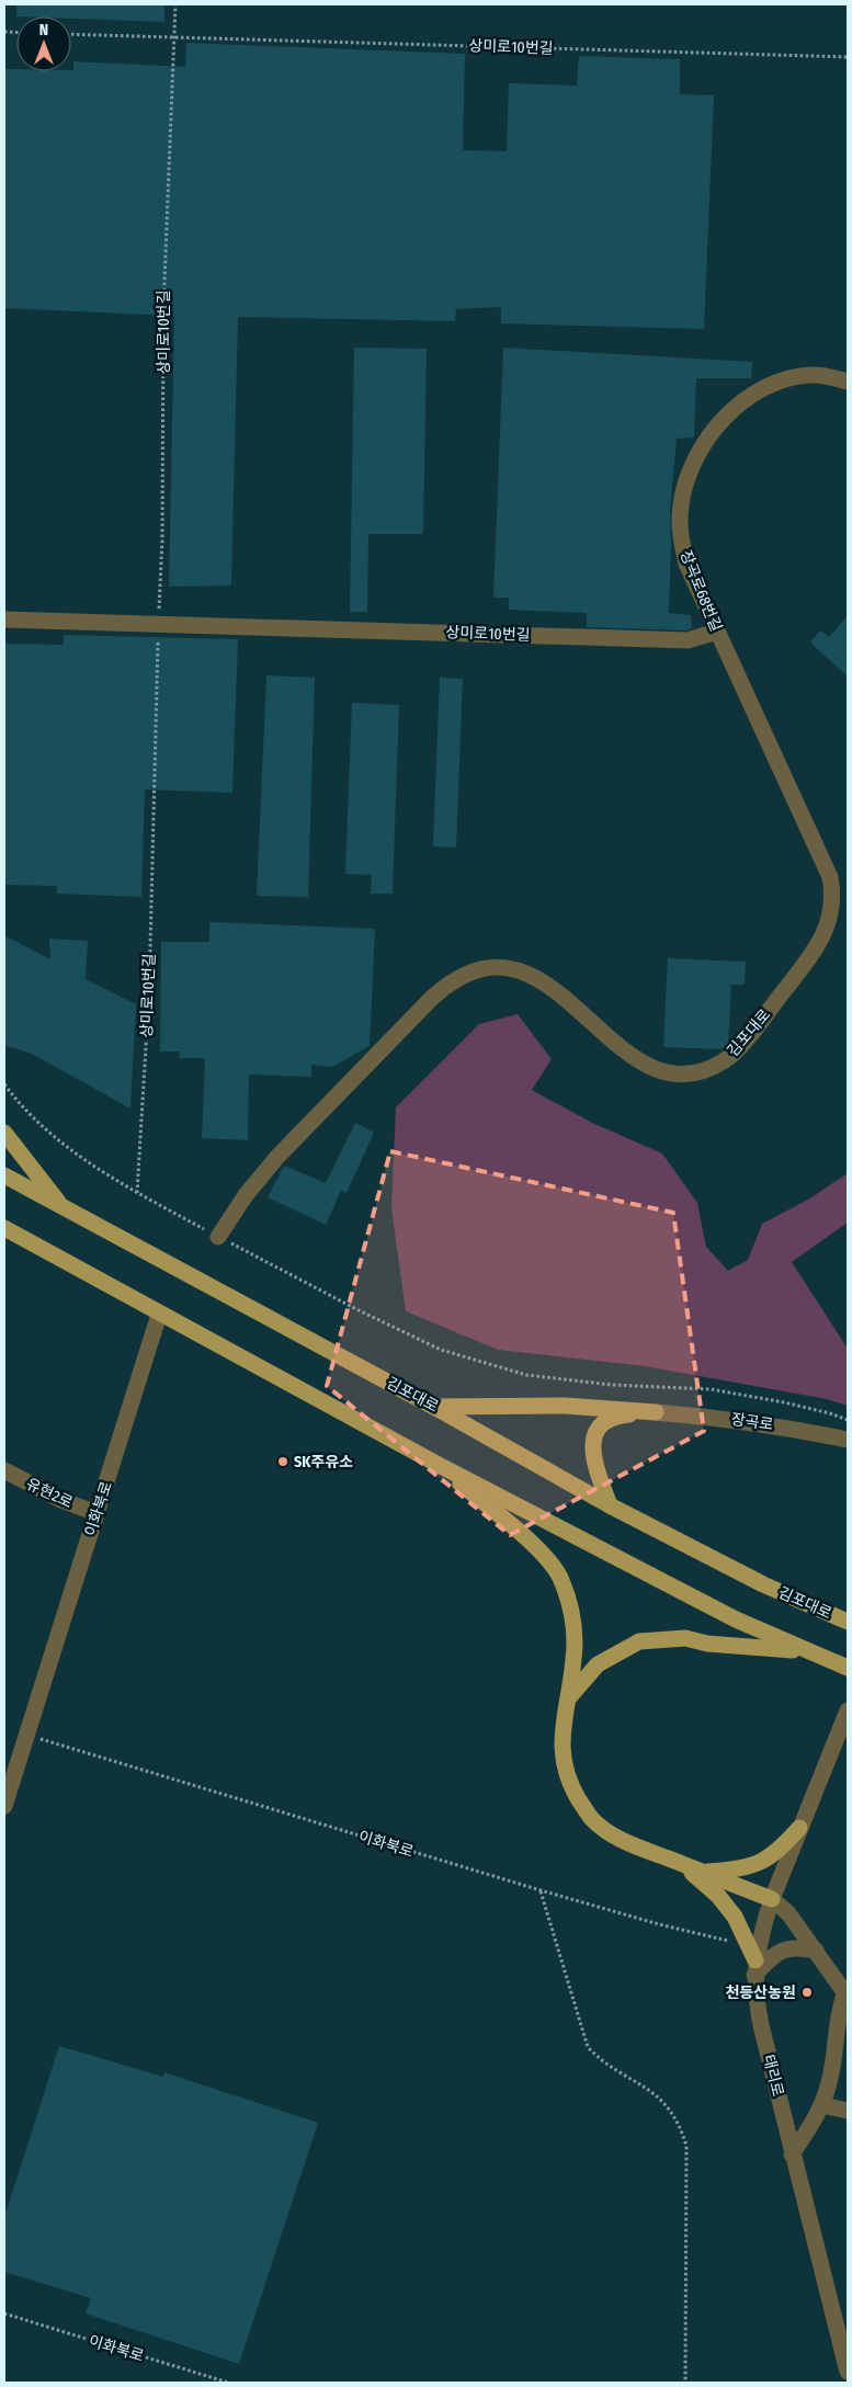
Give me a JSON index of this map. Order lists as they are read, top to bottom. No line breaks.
{"streets":{"main road":["김포대로"],"street":["상미로10번길","장곡로68번길","장곡로","유현2로","이화북로","태리로"]},"crossings":[["상미로10번길","장곡로68번길"],["장곡로68번길","김포대로"],["유현2로","이화북로"]],"places":["SK주유소","천등산농원"],"north":"top"}
